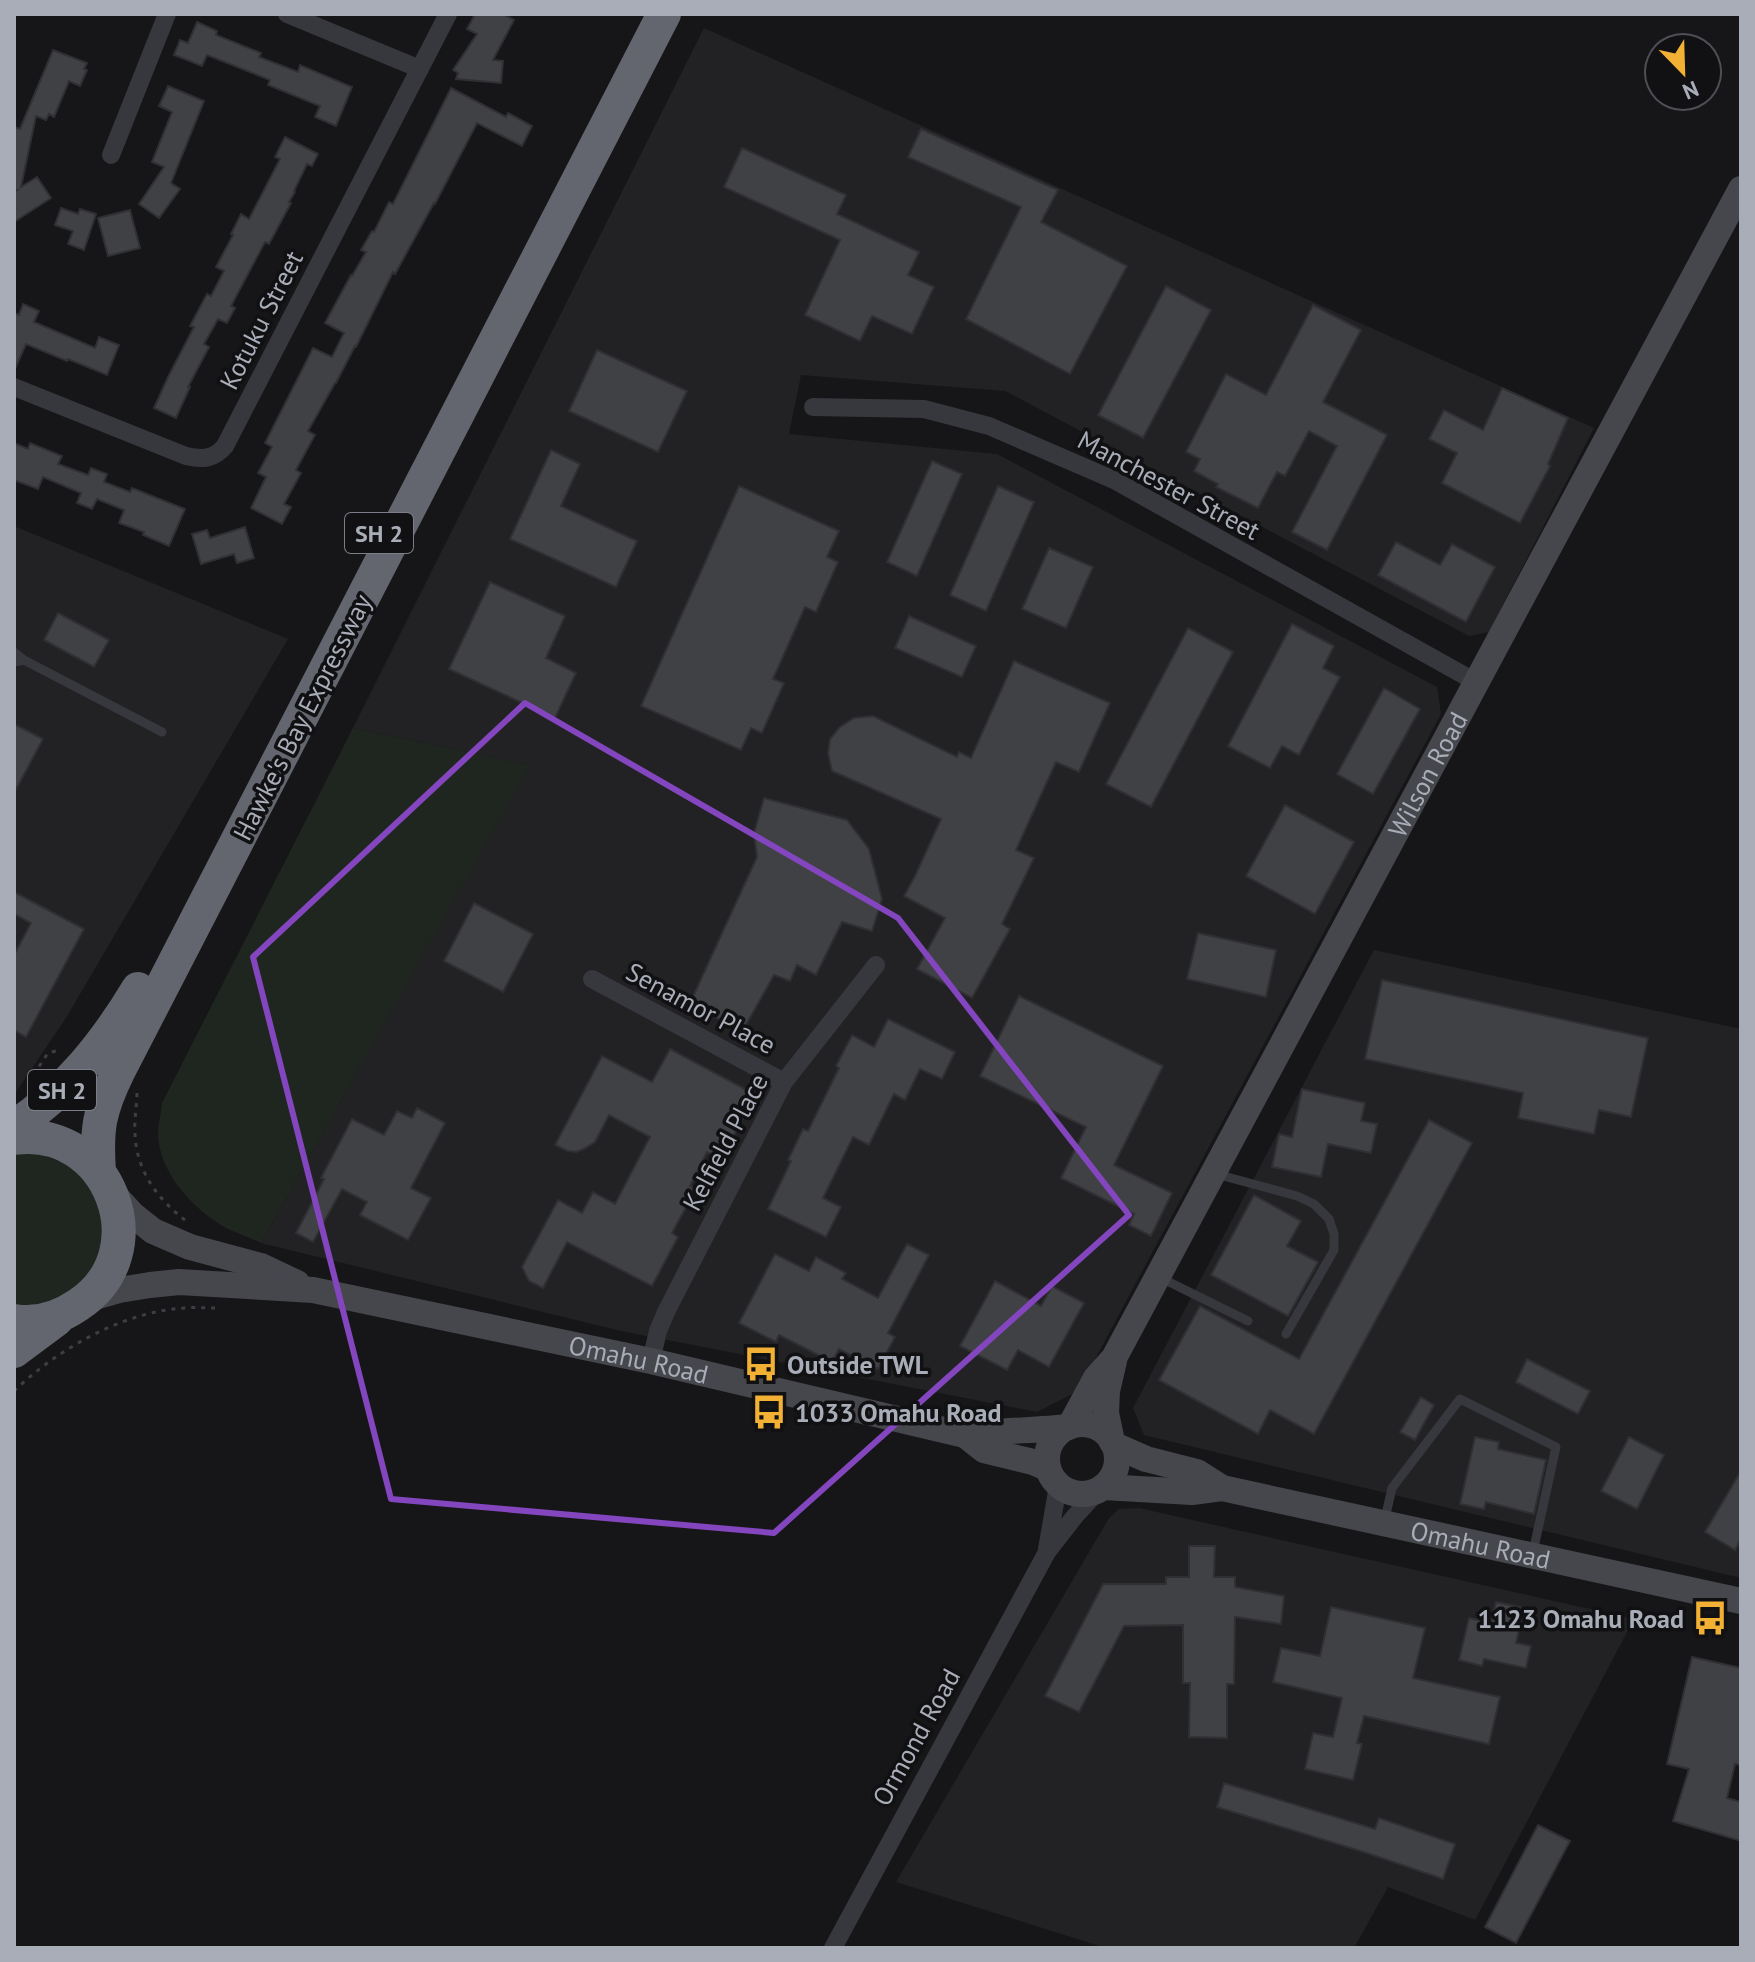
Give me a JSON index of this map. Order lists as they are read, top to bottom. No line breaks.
{"streets":{"highway":["SH 2","Hawke's Bay Expressway"],"main road":["Wilson Road","Omahu Road"],"street":["Kotuku Street","Manchester Street","Senamor Place","Kelfield Place","Ormond Road"]},"crossings":[["Manchester Street","Wilson Road"],["SH 2","Hawke's Bay Expressway"],["SH 2","Omahu Road"],["Hawke's Bay Expressway","Omahu Road"],["Wilson Road","Omahu Road"],["Wilson Road","Ormond Road"],["Senamor Place","Kelfield Place"],["Kelfield Place","Omahu Road"],["Omahu Road","Ormond Road"]],"places":{"bus stop":["Outside TWL","1033 Omahu Road","1123 Omahu Road"]},"north":"bottom right"}
